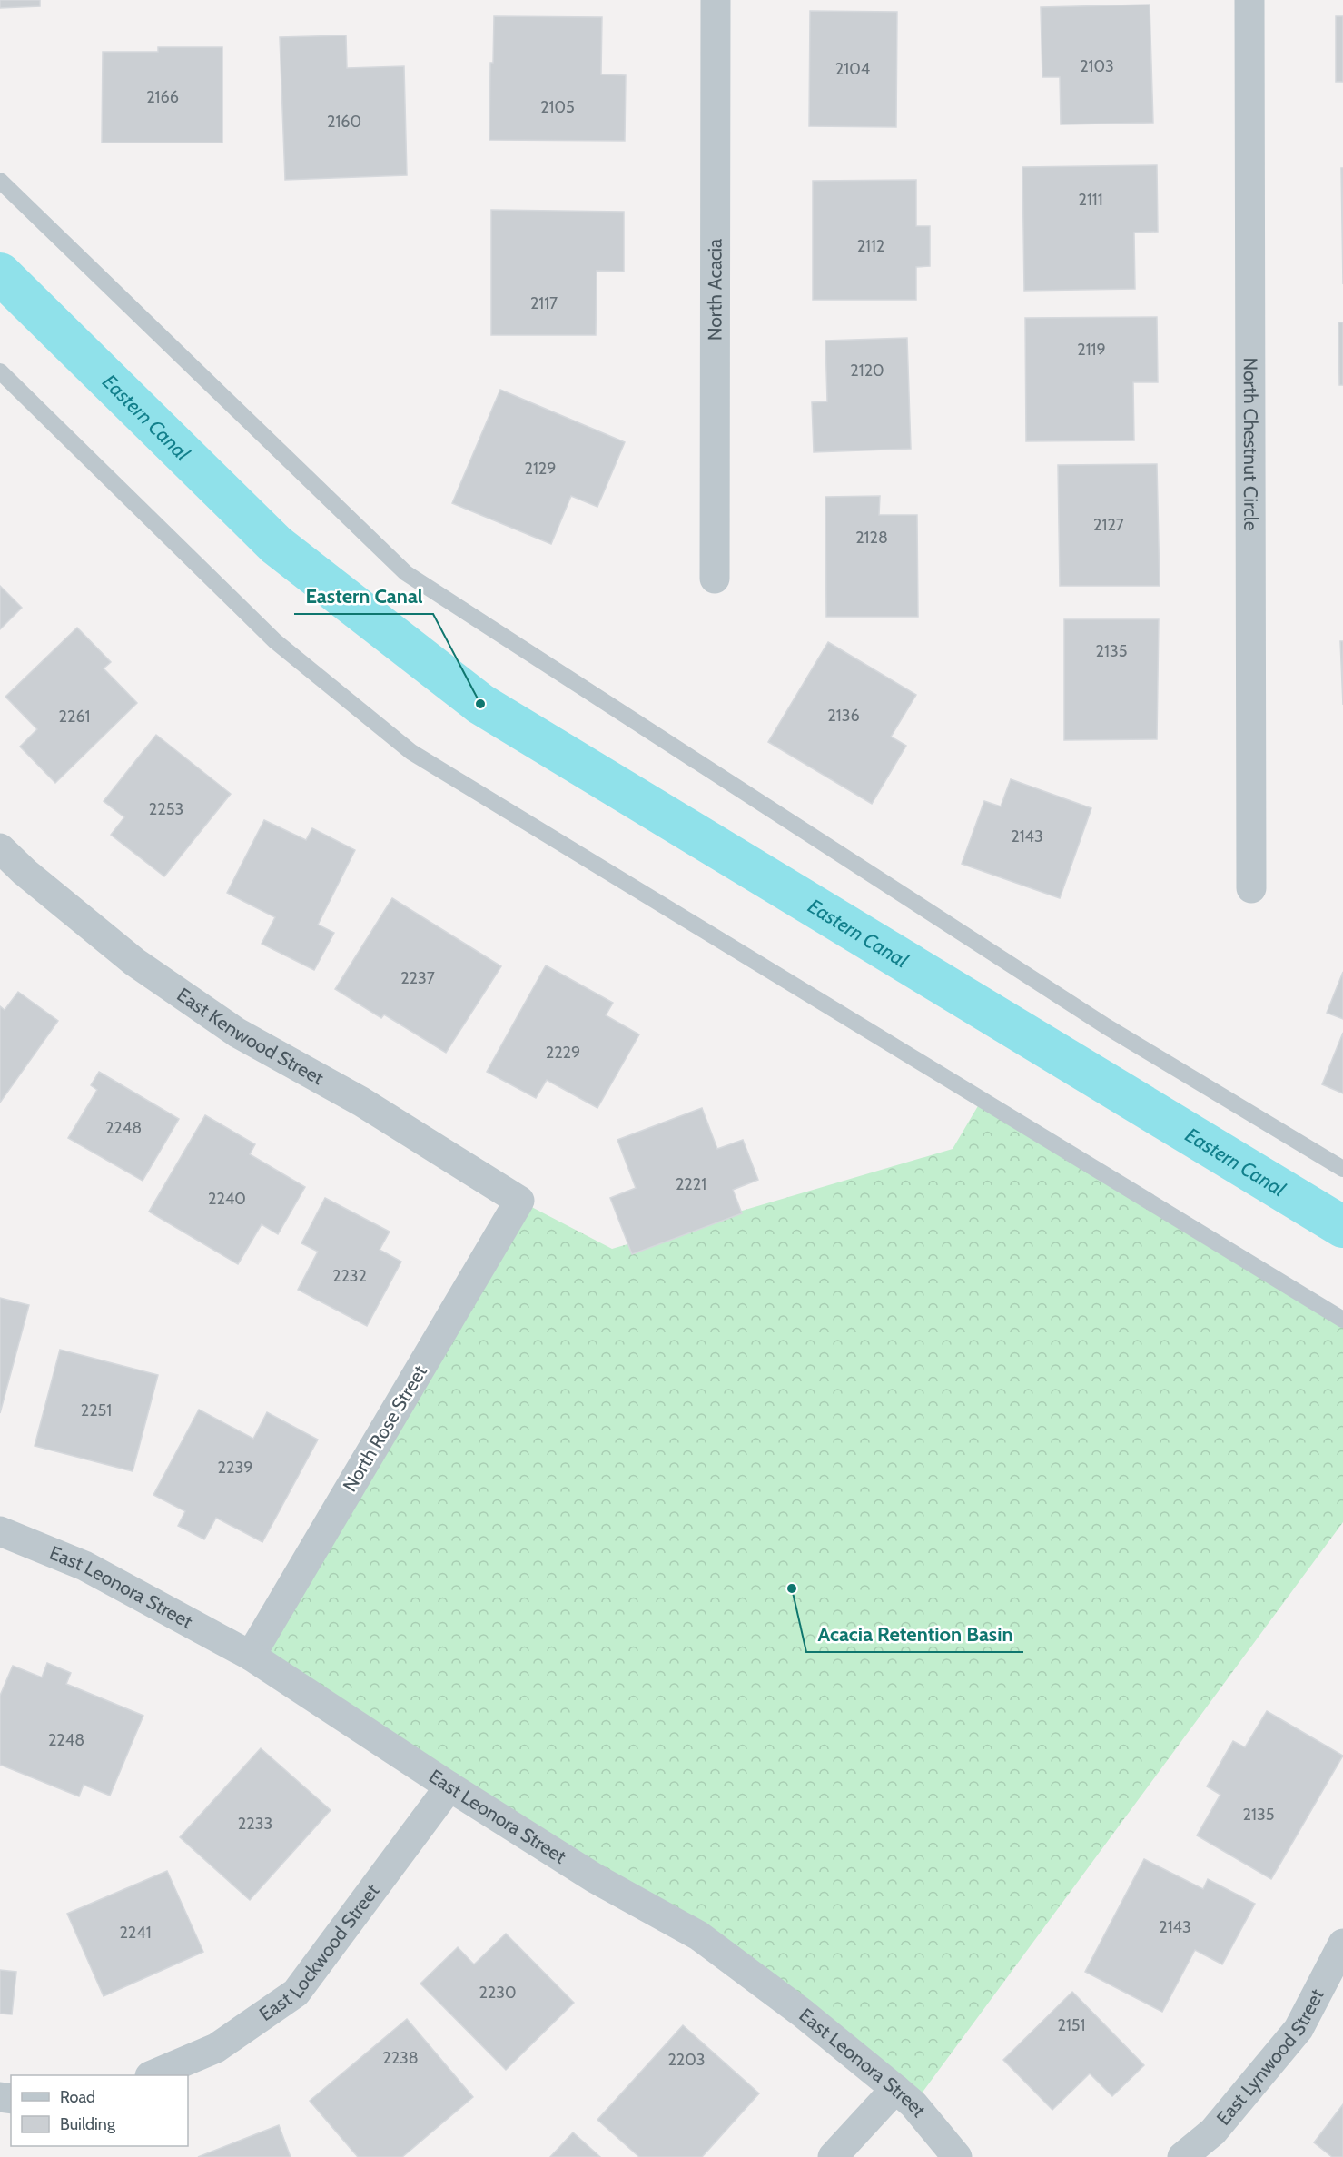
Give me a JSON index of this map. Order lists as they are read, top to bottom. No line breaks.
{"streets":{"street":["North Acacia","North Chestnut Circle","East Kenwood Street","North Rose Street","East Leonora Street","East Lockwood Street","East Lynwood Street"]},"crossings":[["East Kenwood Street","North Rose Street"],["North Rose Street","East Leonora Street"],["East Leonora Street","East Lockwood Street"]],"water":["Eastern Canal"],"places":["Eastern Canal","Acacia Retention Basin"],"house_numbers":["2103","2104","2166","2105","2160","2111","2112","2117","2119","2120","2129","2127","2128","2135","2136","2261","2253","2143","2237","2229","2248","2221","2240","2232","2251","2239","2248","2135","2233","2143","2241","2230","2151","2238","2203"],"legend":["Road","Building"]}
